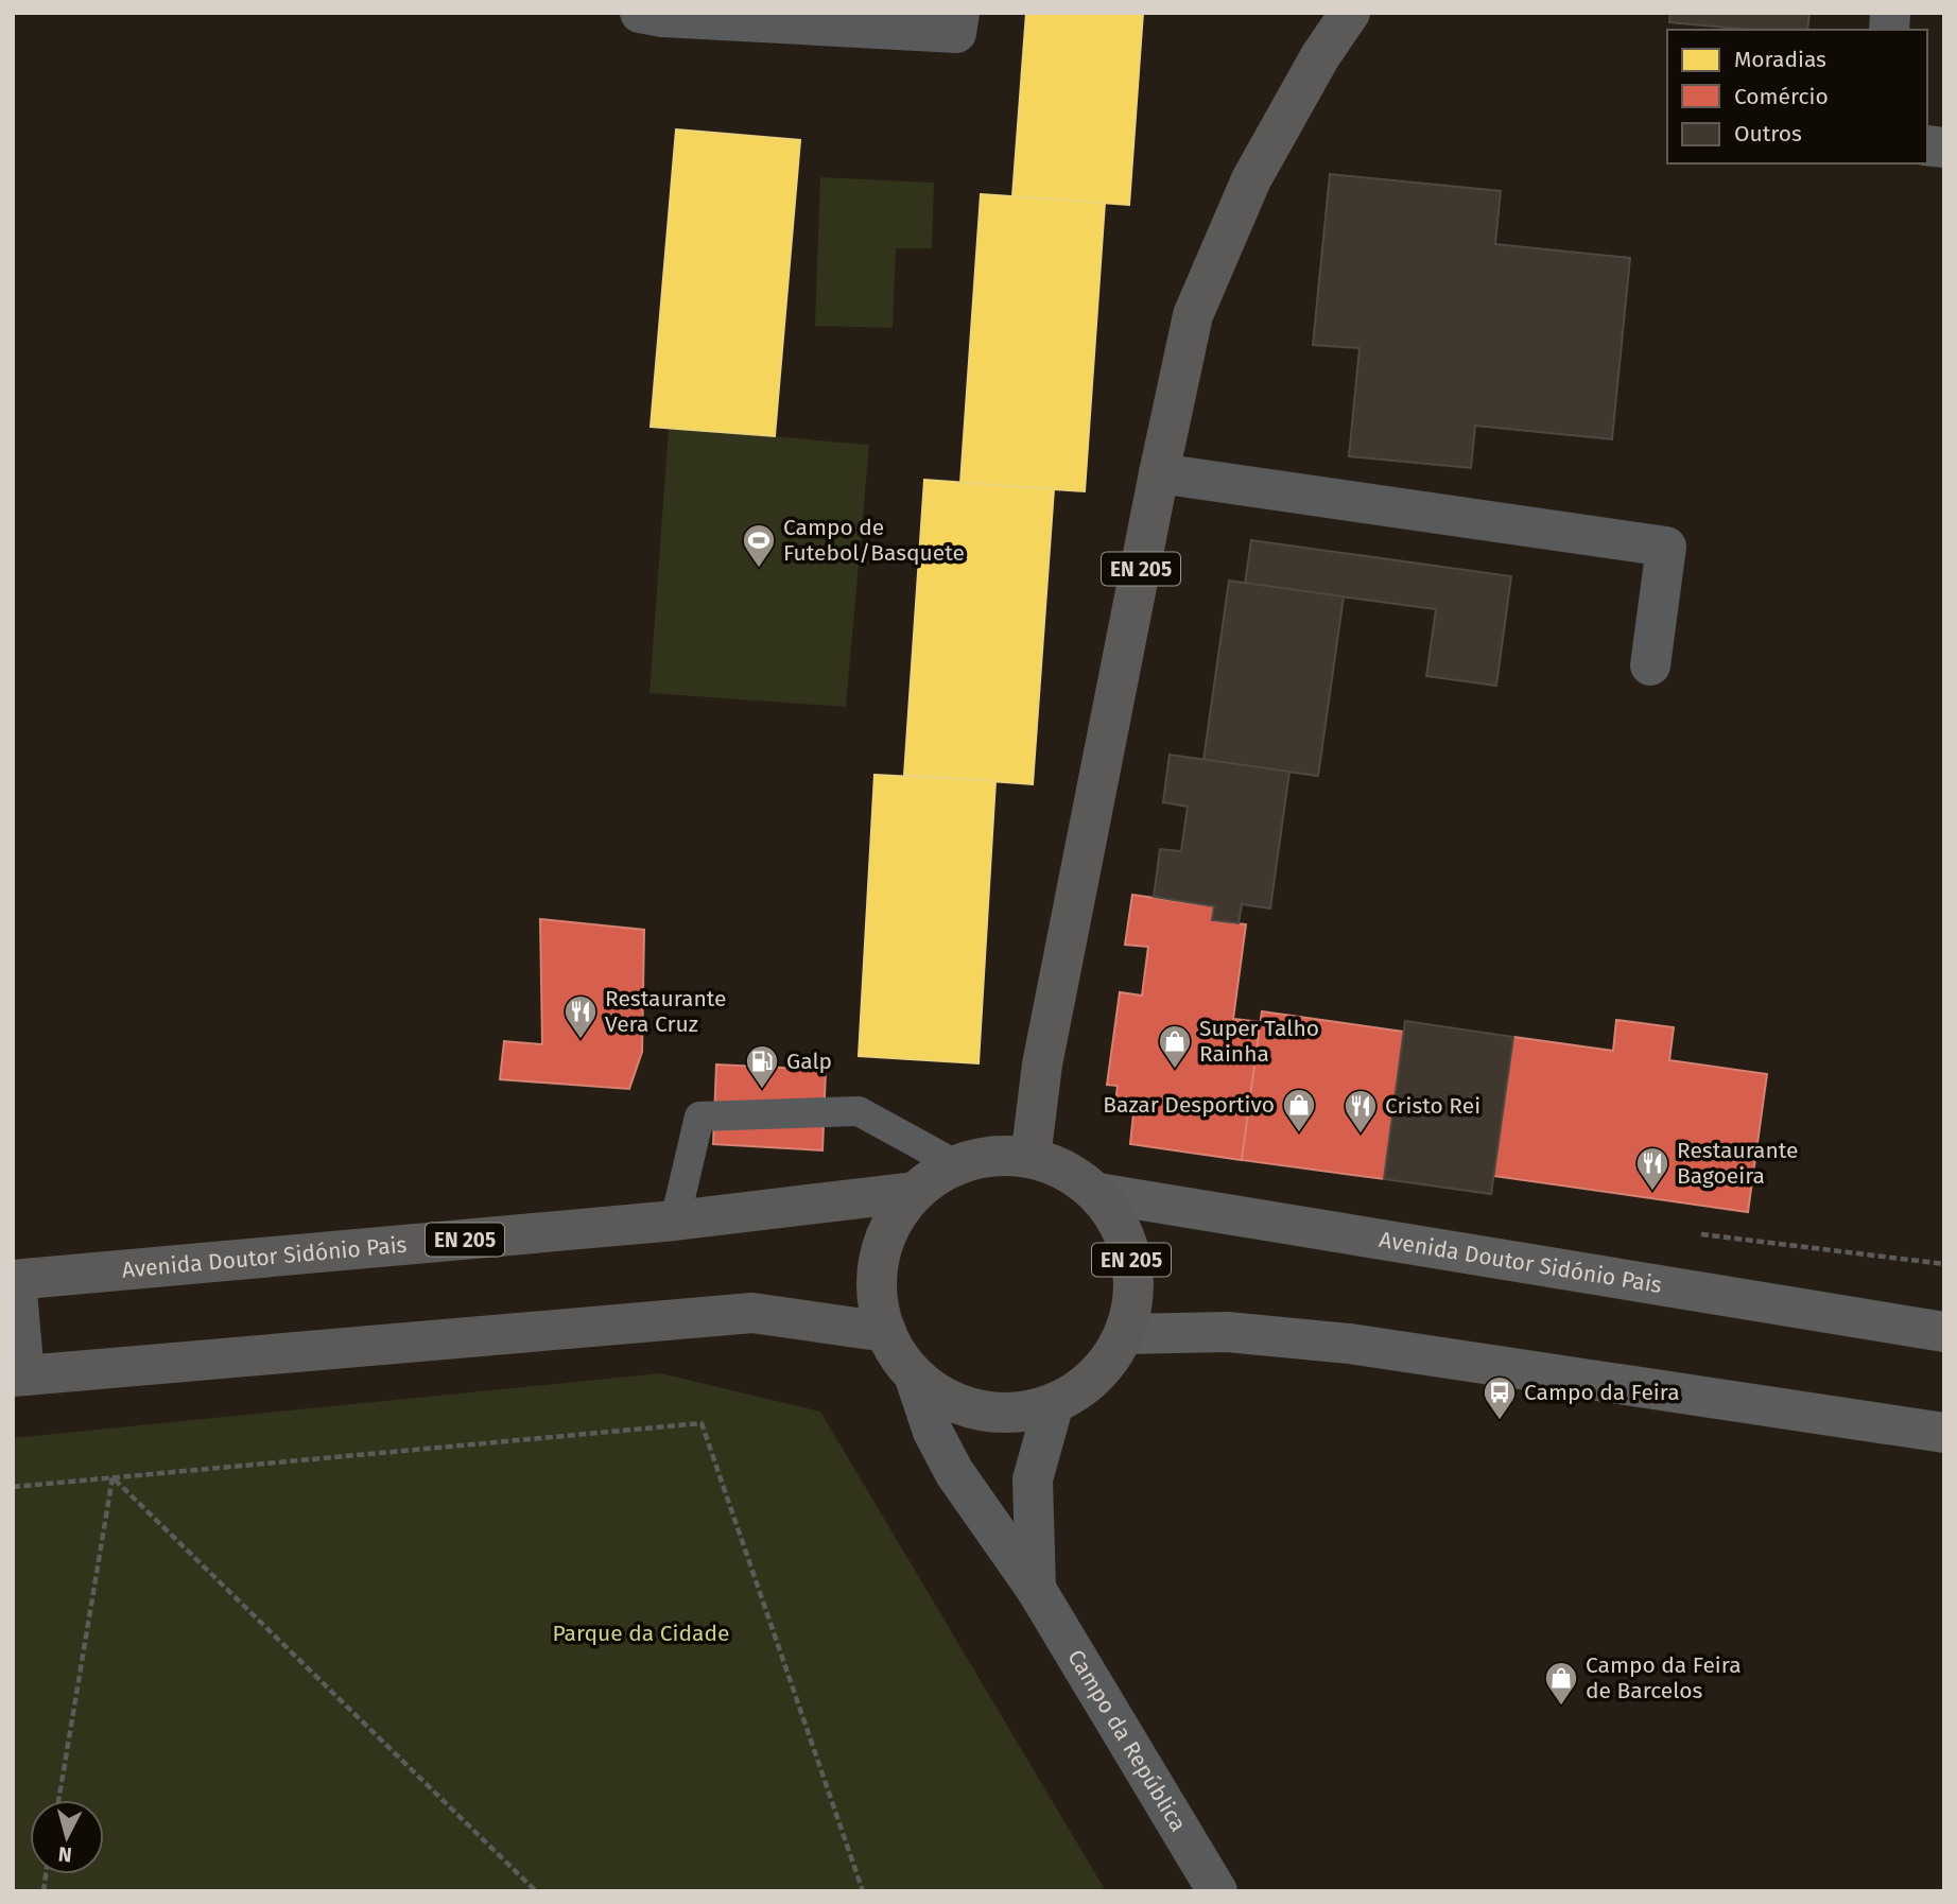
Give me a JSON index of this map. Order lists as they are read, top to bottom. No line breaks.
{"streets":{"main road":["EN 205","Avenida Doutor Sidónio Pais"],"street":["Campo da República"]},"crossings":[["EN 205","Avenida Doutor Sidónio Pais"],["EN 205","Campo da República"],["Avenida Doutor Sidónio Pais","Campo da República"]],"parks":["Parque da Cidade"],"places":{"sports":["Campo de Futebol/Basquete"],"restaurant":["Restaurante Vera Cruz","Cristo Rei","Restaurante Bagoeira"],"shop":["Super Talho Rainha","Bazar Desportivo","Campo da Feira de Barcelos"],"fuel station":["Galp"],"bus stop":["Campo da Feira"]},"legend":["Moradias","Comércio","Outros"],"north":"bottom"}
